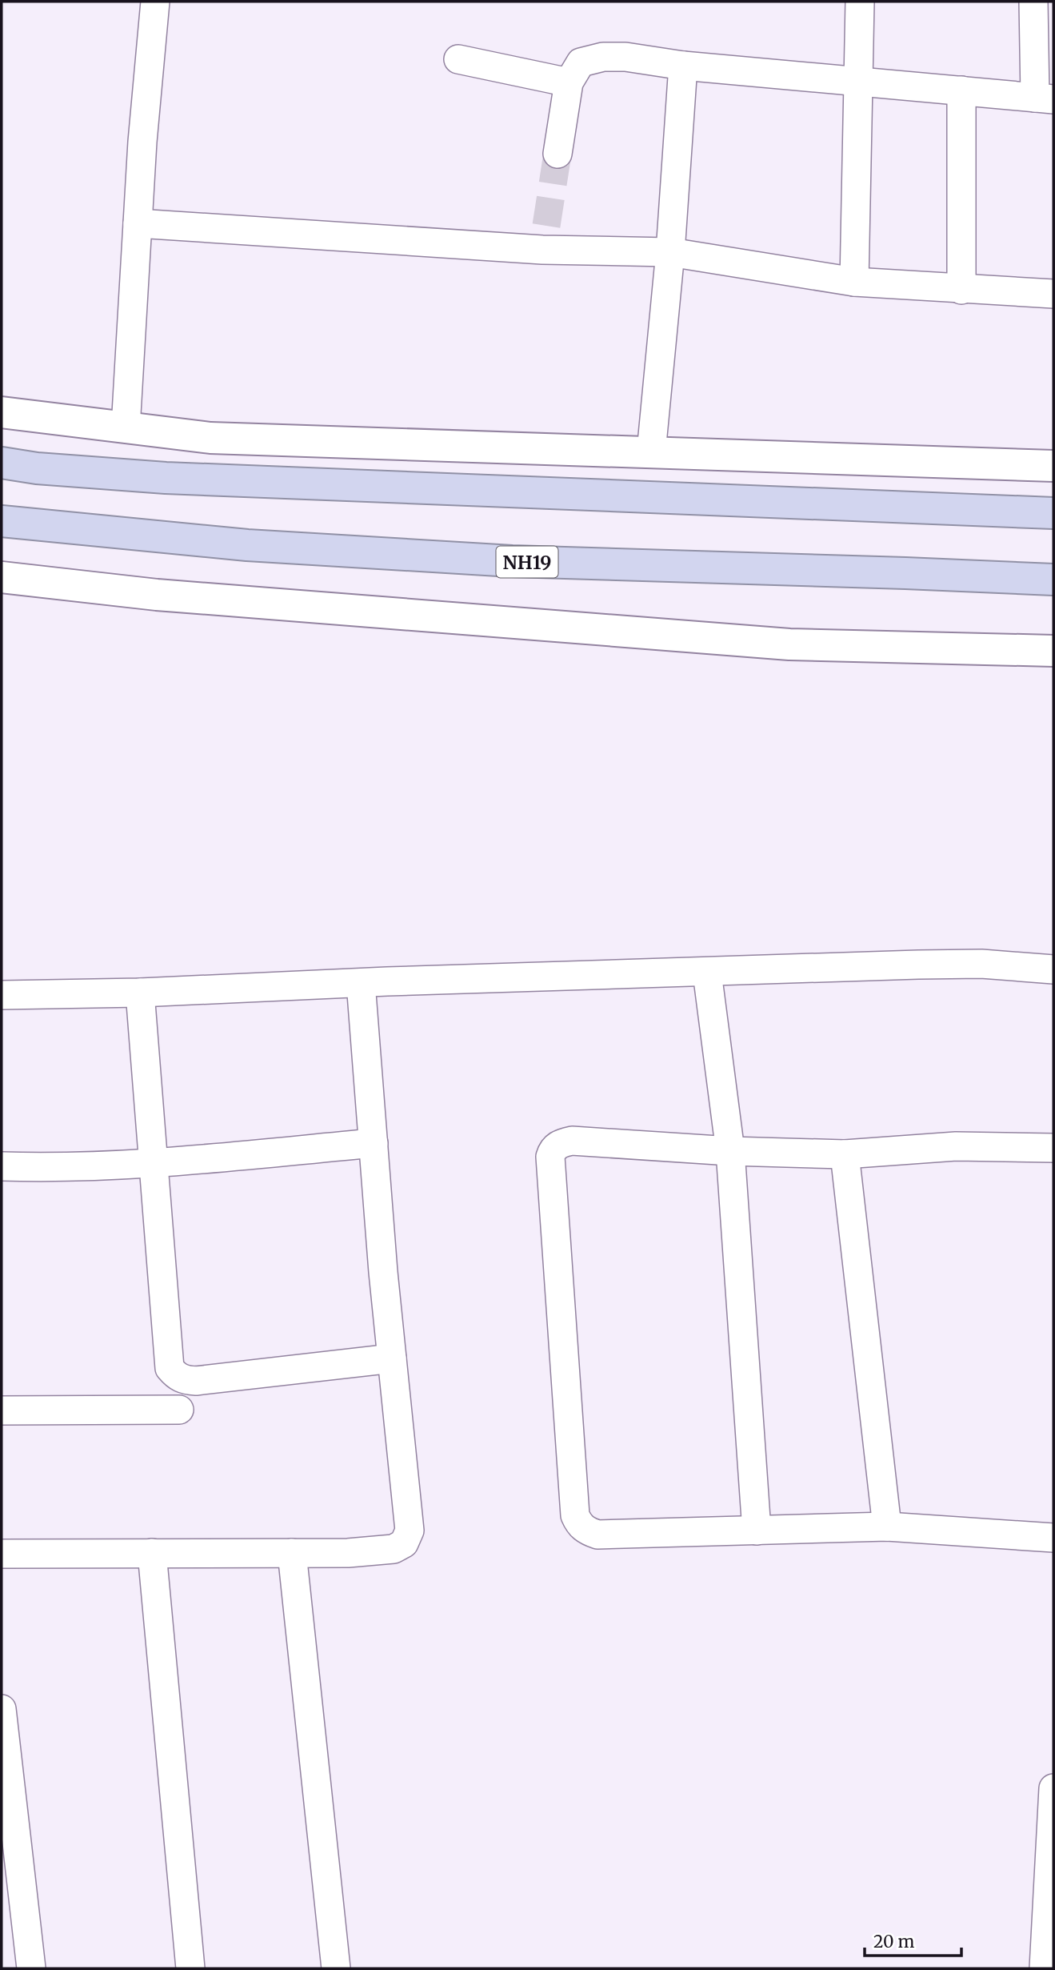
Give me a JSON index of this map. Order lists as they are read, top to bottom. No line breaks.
{"streets":{"highway":["NH19"]},"scale_bar":"20 m"}
